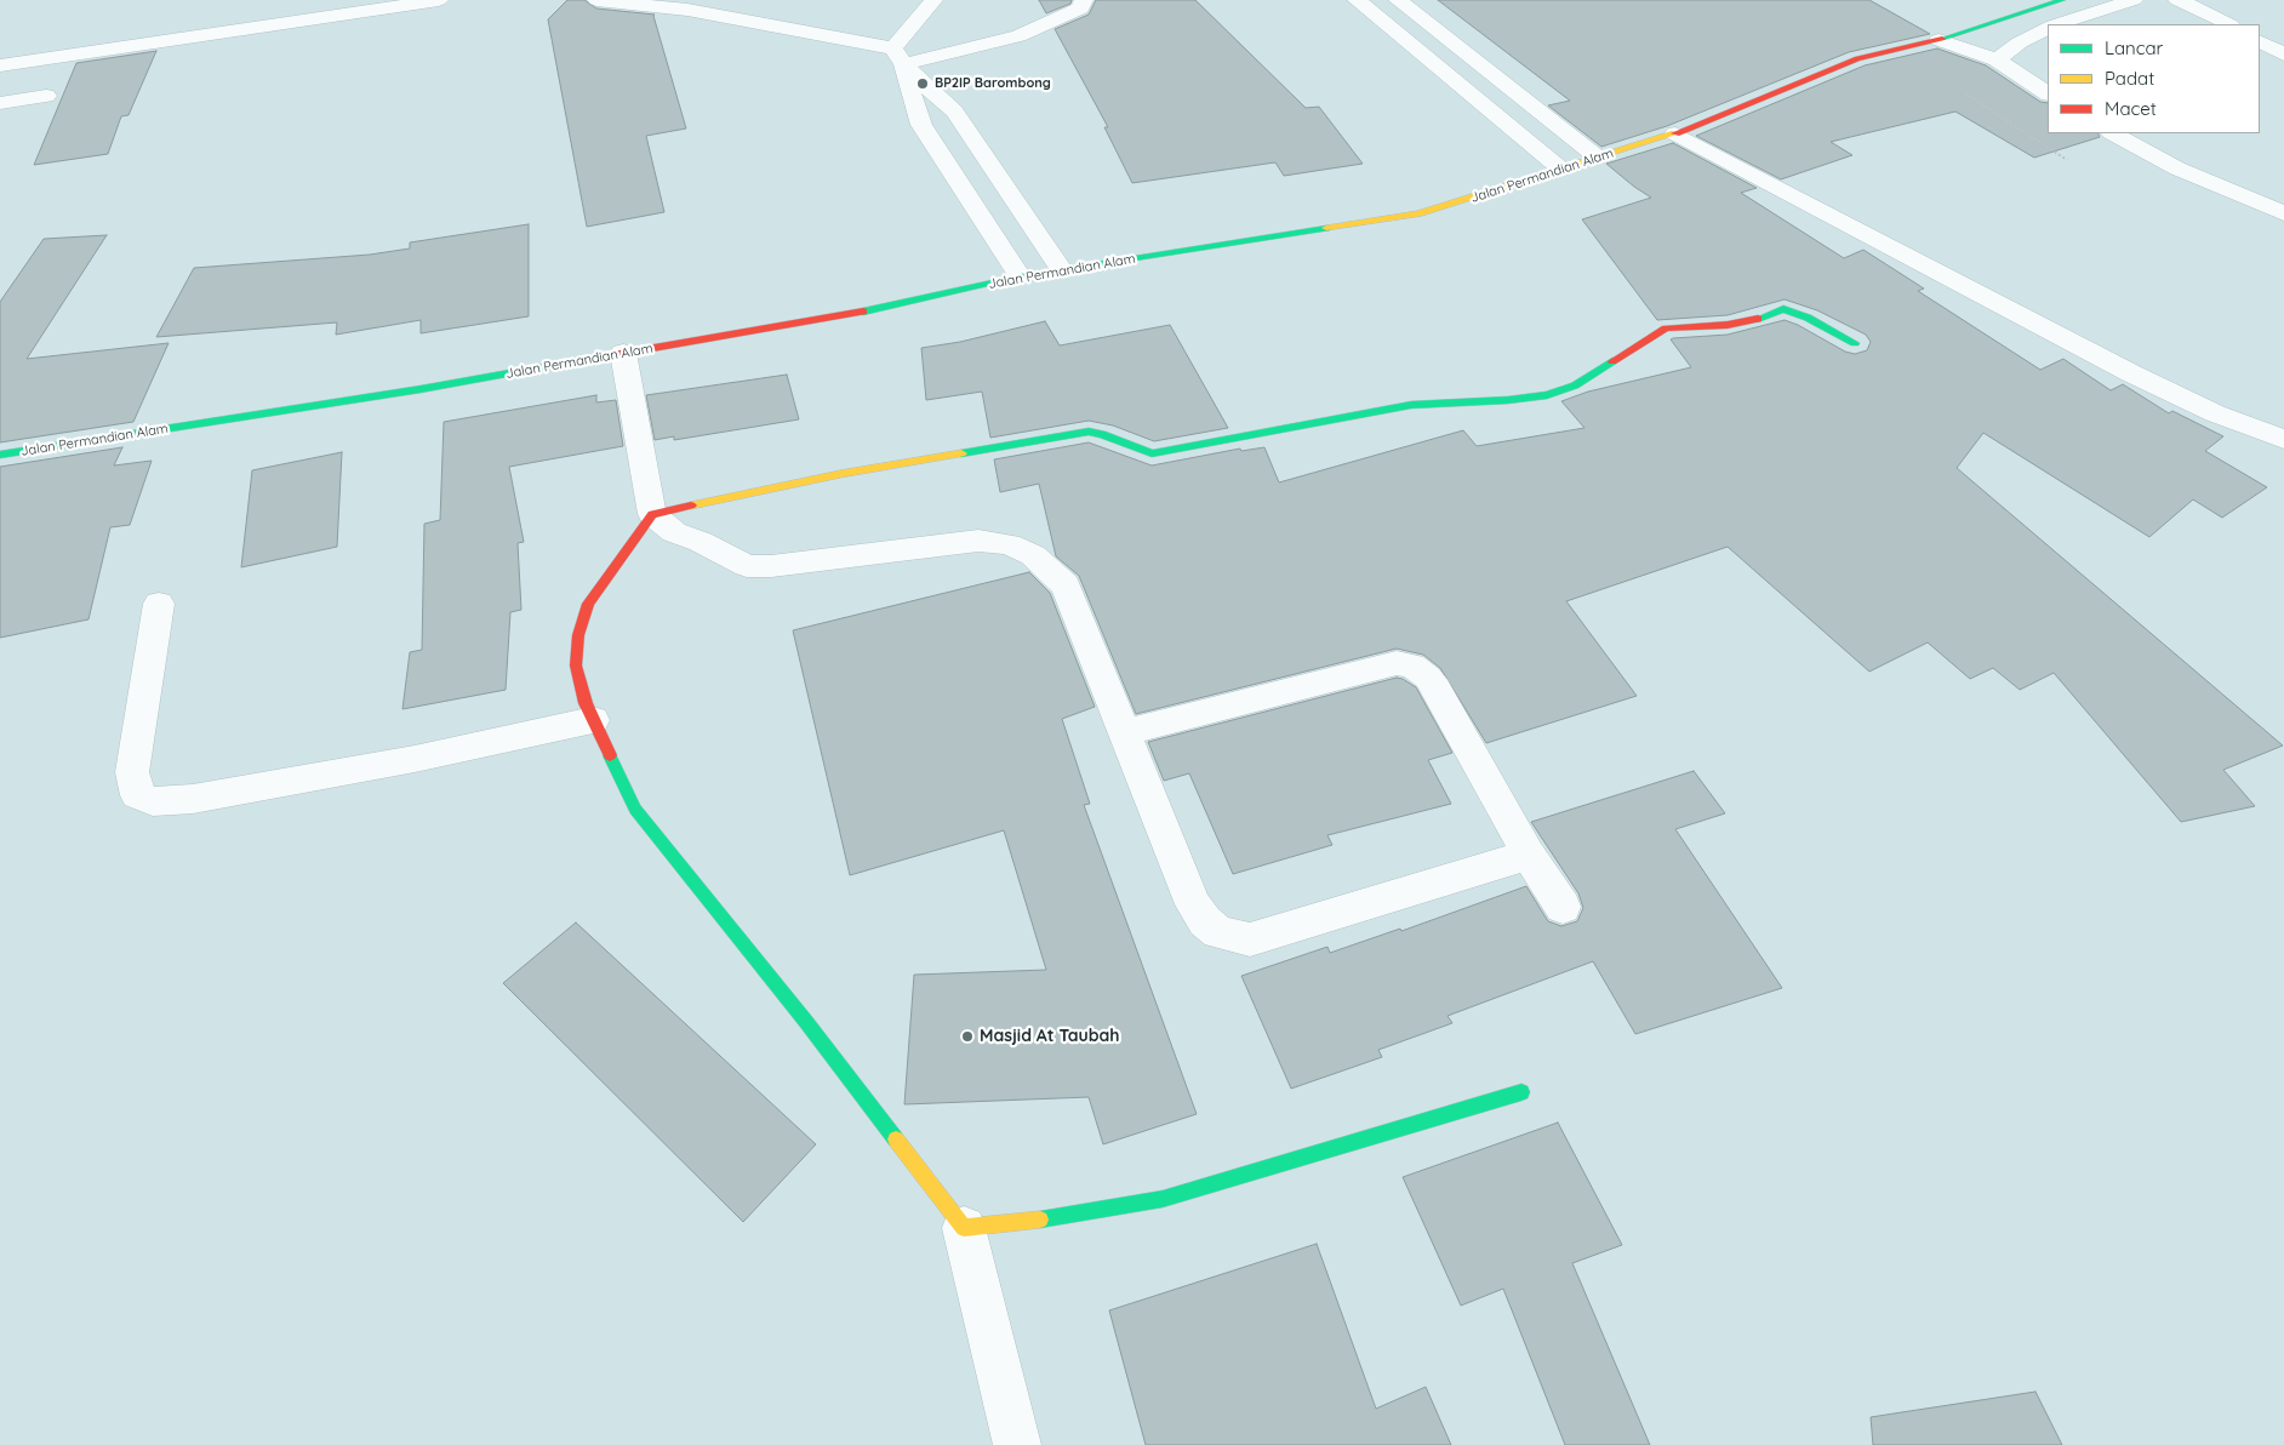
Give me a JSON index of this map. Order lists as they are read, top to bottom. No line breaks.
{"streets":{"main road":["Jalan Permandian Alam"]},"places":["BP2IP Barombong","Masjid At Taubah"],"legend":["Lancar","Padat","Macet"]}
